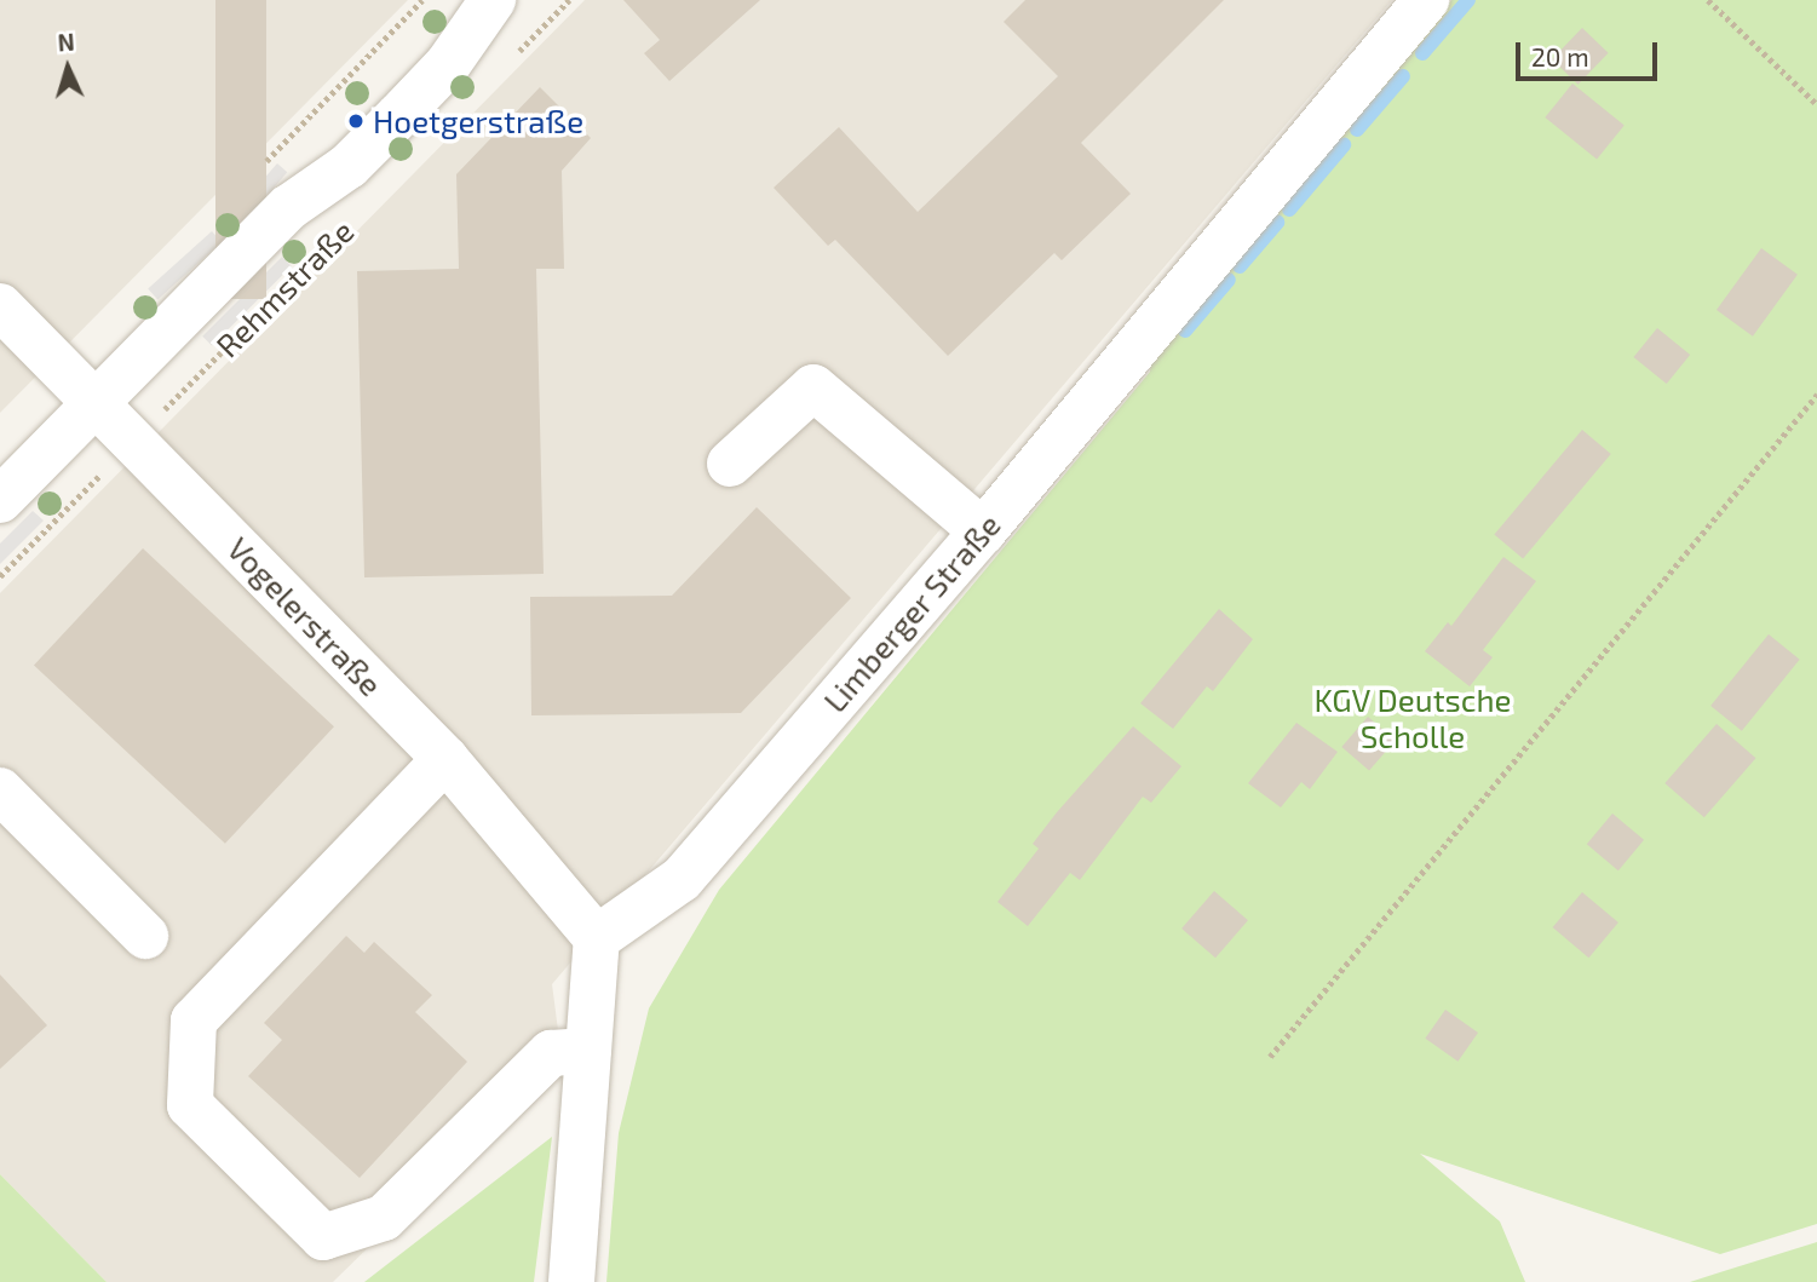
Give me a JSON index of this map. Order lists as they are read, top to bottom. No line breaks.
{"streets":{"street":["Rehmstraße","Limberger Straße","Vogelerstraße"]},"crossings":[["Rehmstraße","Vogelerstraße"],["Limberger Straße","Vogelerstraße"]],"parks":["KGV Deutsche Scholle"],"places":["Hoetgerstraße"],"scale_bar":"20 m","north":"top"}
